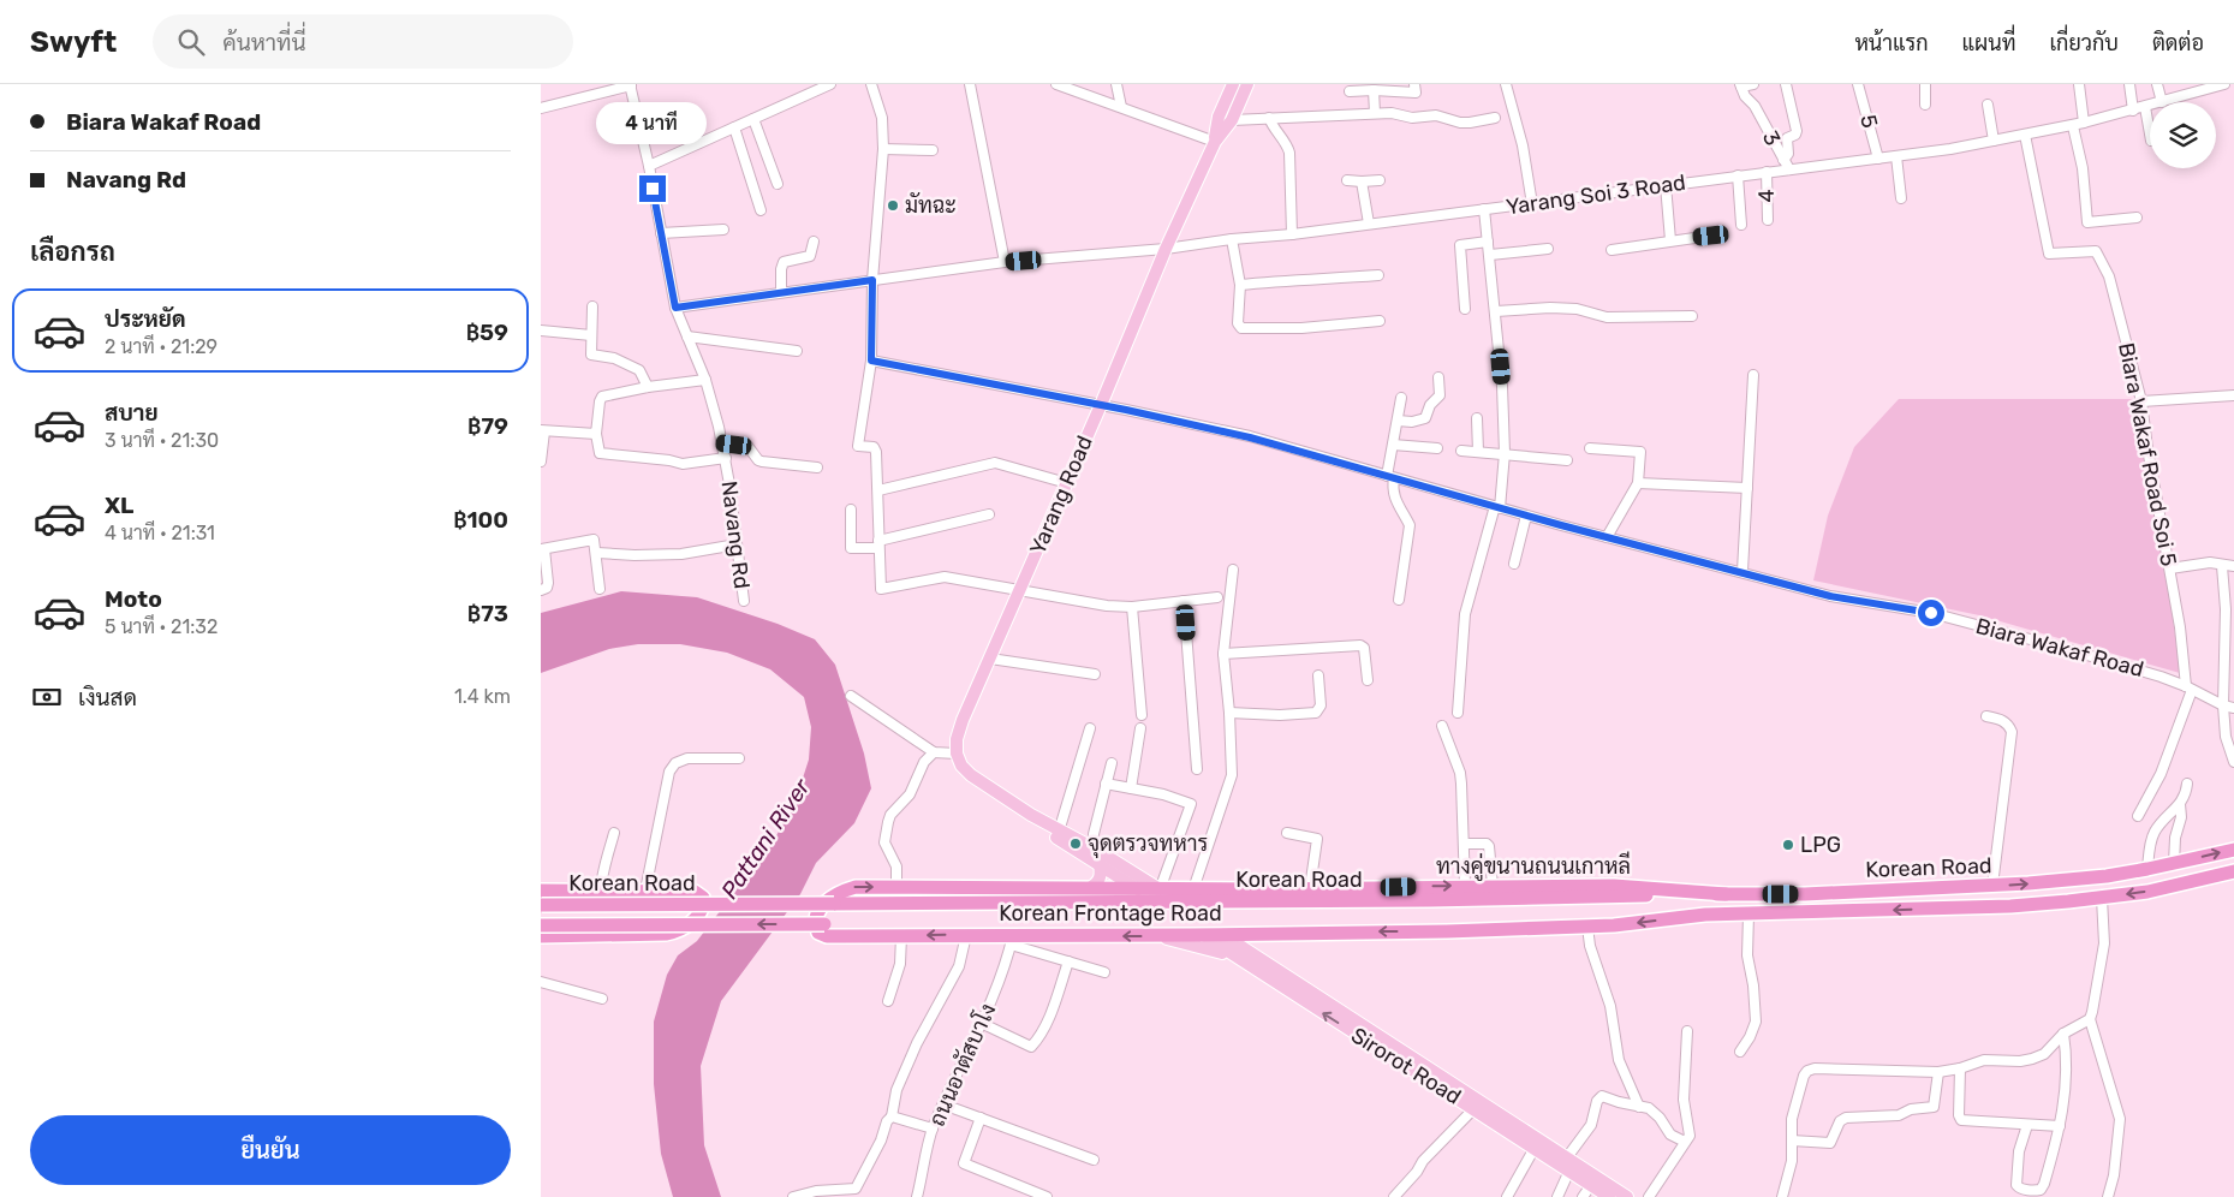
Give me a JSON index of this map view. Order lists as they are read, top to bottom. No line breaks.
{"streets":{"highway":["ทางคู่ขนานถนนเกาหลี","Korean Road","Korean Frontage Road"],"main road":["Yarang Road","Sirorot Road"],"street":["5","3","Yarang Soi 3 Road","4","Biara Wakaf Road Soi 5","Navang Rd","Biara Wakaf Road","ถนนอาตัสบาโง"]},"crossings":[["5","Yarang Soi 3 Road"],["3","Yarang Soi 3 Road"],["Yarang Soi 3 Road","4"],["Yarang Soi 3 Road","Biara Wakaf Road Soi 5"],["Yarang Soi 3 Road","Yarang Road"],["Yarang Soi 3 Road","Navang Rd"],["Biara Wakaf Road Soi 5","Biara Wakaf Road"],["Yarang Road","Biara Wakaf Road"],["ทางคู่ขนานถนนเกาหลี","Korean Road"],["ทางคู่ขนานถนนเกาหลี","Korean Frontage Road"],["Korean Road","Korean Frontage Road"],["Korean Frontage Road","ถนนอาตัสบาโง"],["Korean Frontage Road","Sirorot Road"]],"water":["Pattani River"],"places":["มัทฉะ","จุดตรวจทหาร","LPG"],"page":{"header":"Swyft","search":"ค้นหาที่นี่","nav":["หน้าแรก","แผนที่","เกี่ยวกับ","ติดต่อ"],"banner":["Biara Wakaf Road","Navang Rd"],"bubble":"4 นาที","heading":"เลือกรถ","list":[{"name":"ประหยัด","note":"2 นาที · 21:29","value":"฿59"},{"name":"สบาย","note":"3 นาที · 21:30","value":"฿79"},{"name":"XL","note":"4 นาที · 21:31","value":"฿100"},{"name":"Moto","note":"5 นาที · 21:32","value":"฿73"}],"pay":["เงินสด","1.4 km"],"buttons":"ยืนยัน"}}
